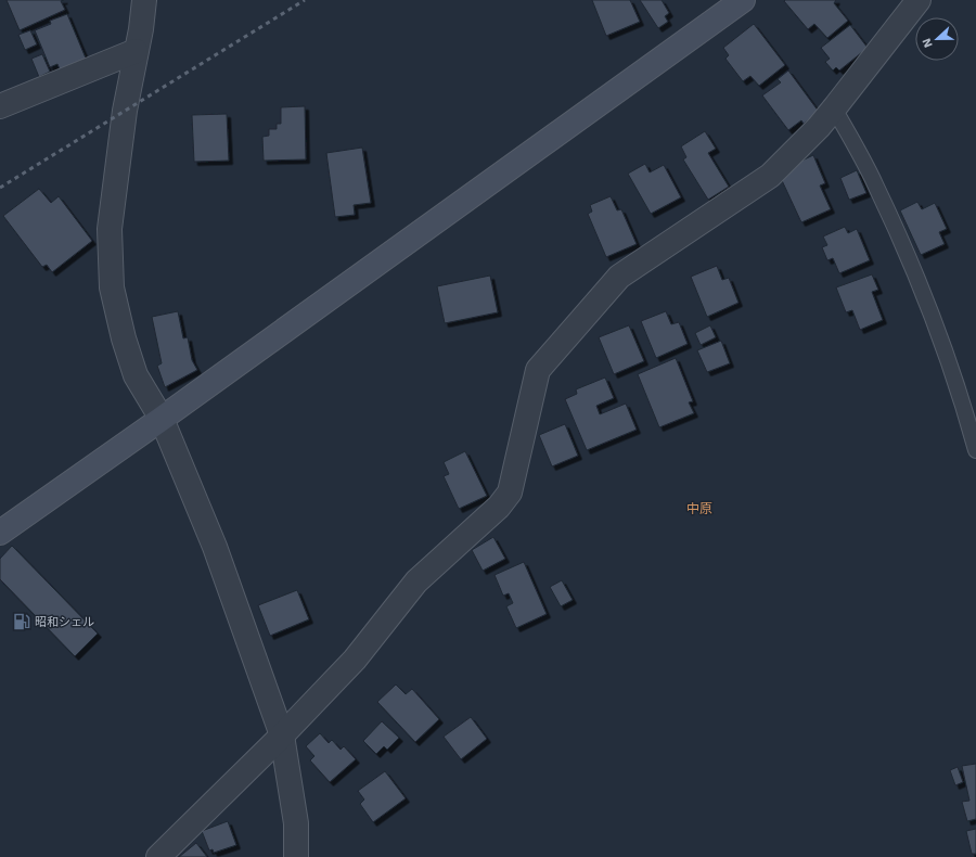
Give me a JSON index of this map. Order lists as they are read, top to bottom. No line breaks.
{"districts":["中原"],"places":{"fuel station":["昭和シェル"]},"north":"left"}
